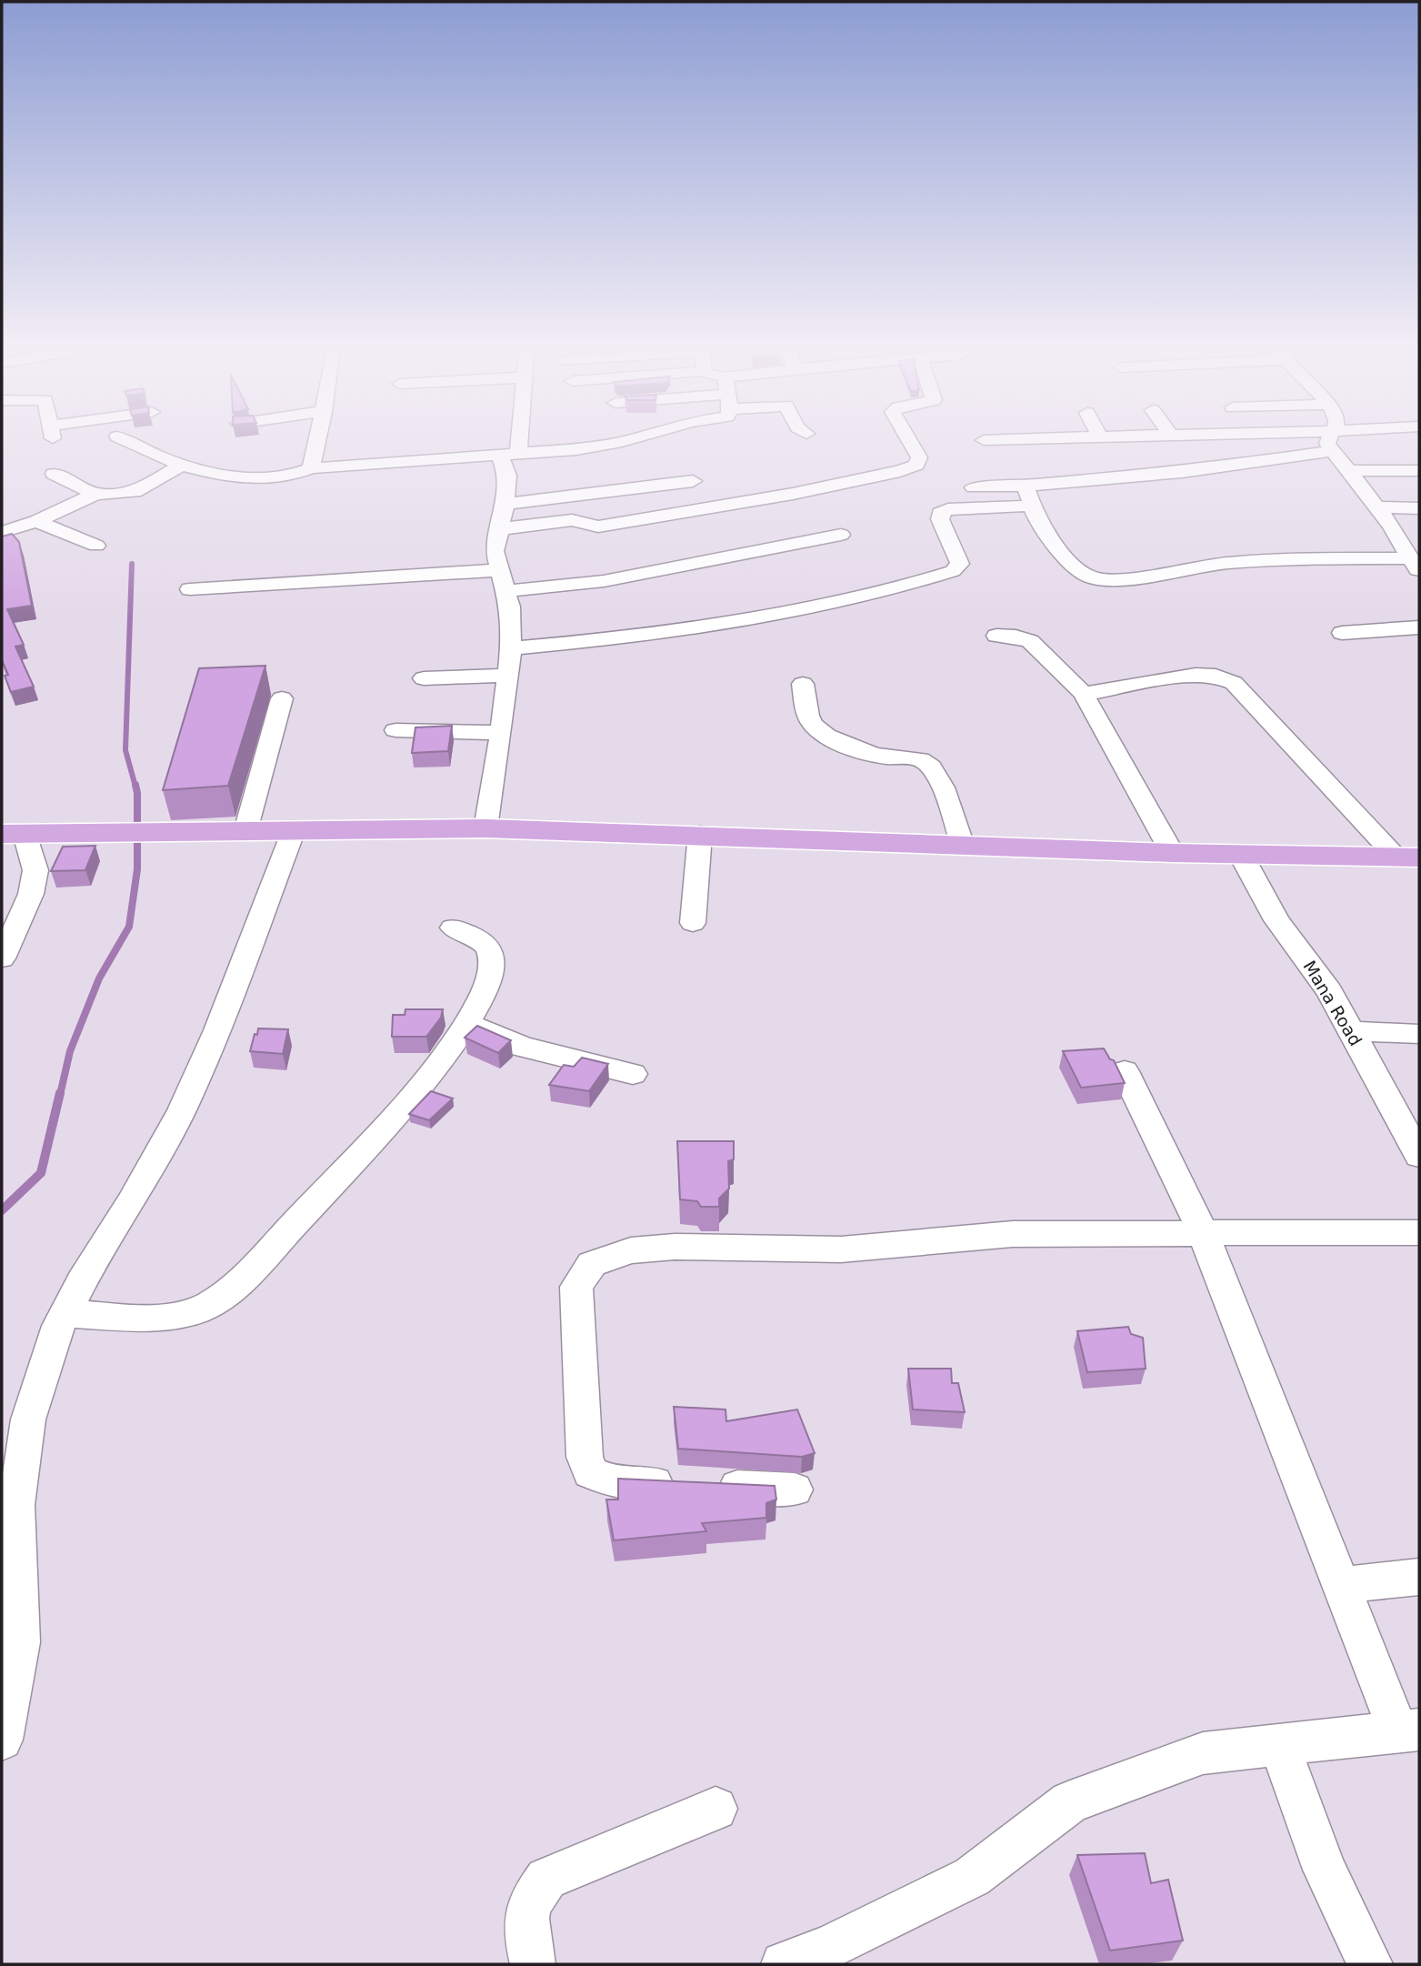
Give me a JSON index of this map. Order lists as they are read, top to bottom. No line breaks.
{"streets":{"street":["Mana Road"]}}
